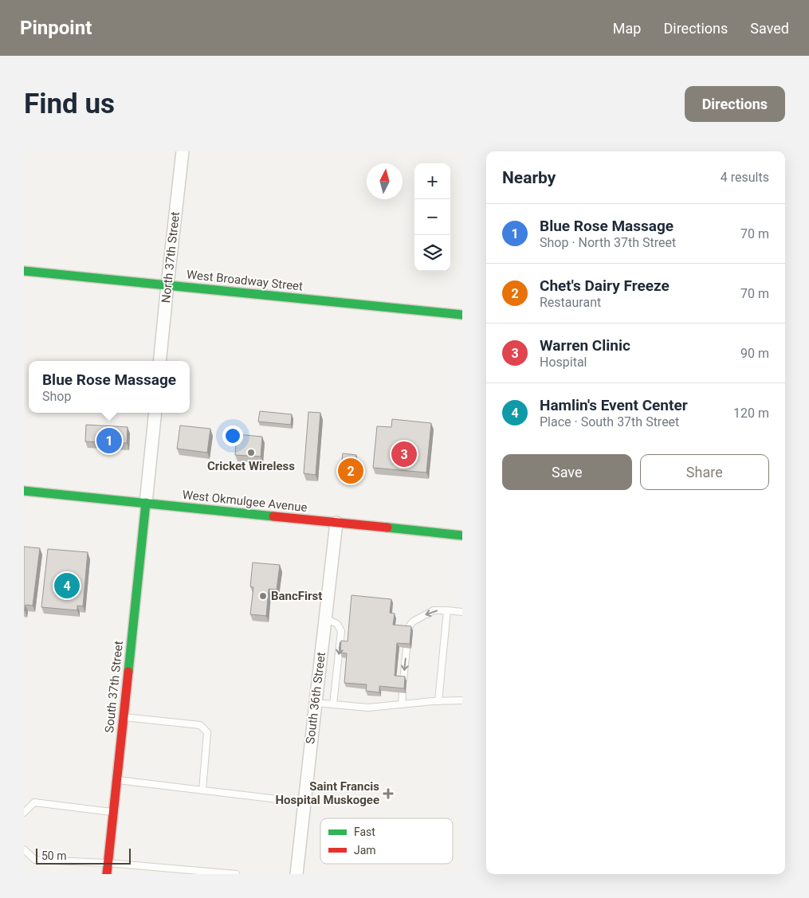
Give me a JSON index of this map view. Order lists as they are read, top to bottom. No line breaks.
{"streets":{"street":["North 37th Street","West Broadway Street","West Okmulgee Avenue","South 37th Street","South 36th Street"]},"crossings":[["North 37th Street","West Broadway Street"],["West Okmulgee Avenue","South 37th Street"],["West Okmulgee Avenue","South 36th Street"]],"places":{"other":["Cricket Wireless","BancFirst"],"health":["Saint Francis Hospital Muskogee"]},"legend":["Fast","Jam"],"scale_bar":"50 m","north":"top","page":{"header":"Pinpoint","nav":["Map","Directions","Saved"],"buttons":["Directions",["Save","Share"]],"title":"Find us","heading":["Nearby","4 results"],"map_buttons":["+","−"],"list":[{"mark":"1","name":"Blue Rose Massage","note":"Shop · North 37th Street","value":"70 m"},{"mark":"2","name":"Chet's Dairy Freeze","note":"Restaurant","value":"70 m"},{"mark":"3","name":"Warren Clinic","note":"Hospital","value":"90 m"},{"mark":"4","name":"Hamlin's Event Center","note":"Place · South 37th Street","value":"120 m"}],"popup":["Blue Rose Massage","Shop"],"pins":["1","3","2","4"],"scale":"50 m"}}
